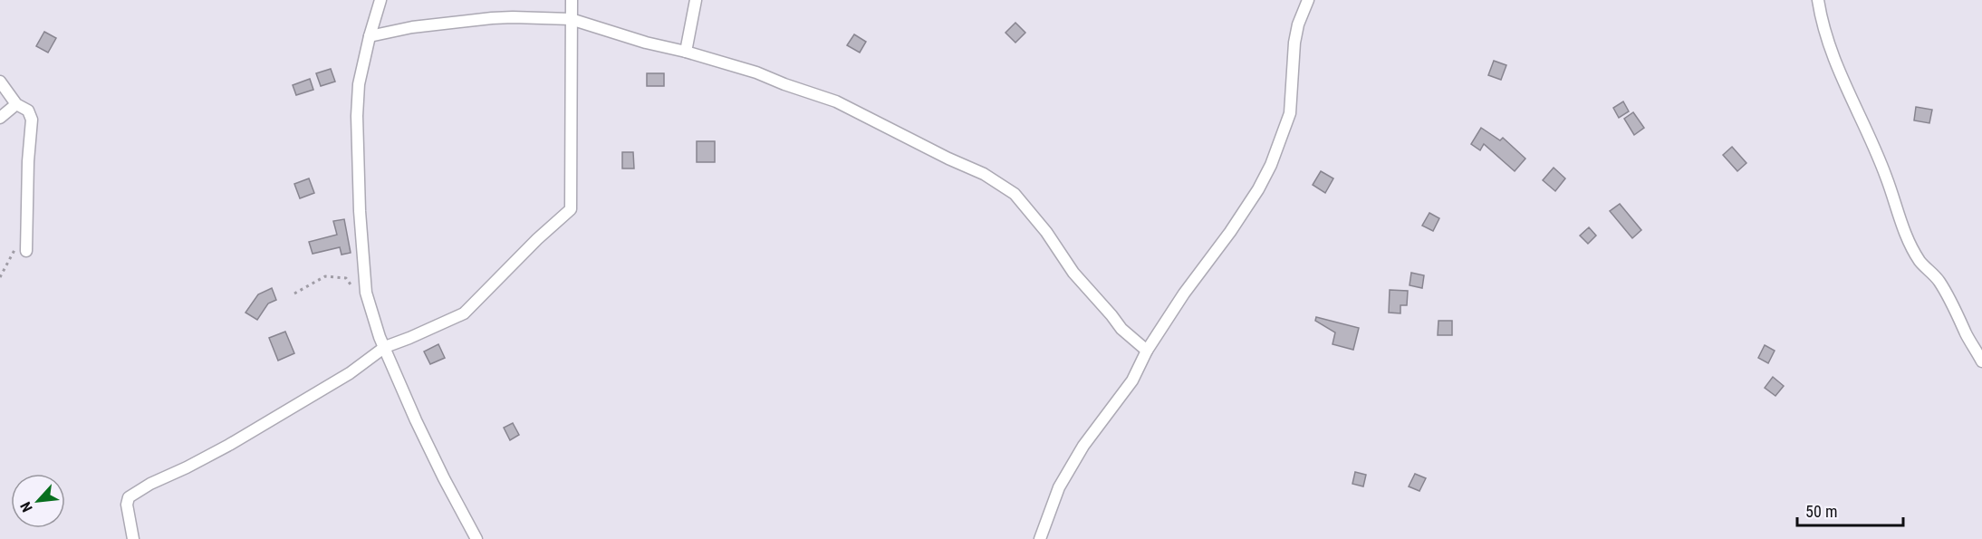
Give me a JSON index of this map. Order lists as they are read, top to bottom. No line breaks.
{"scale_bar":"50 m","north":"bottom left"}
